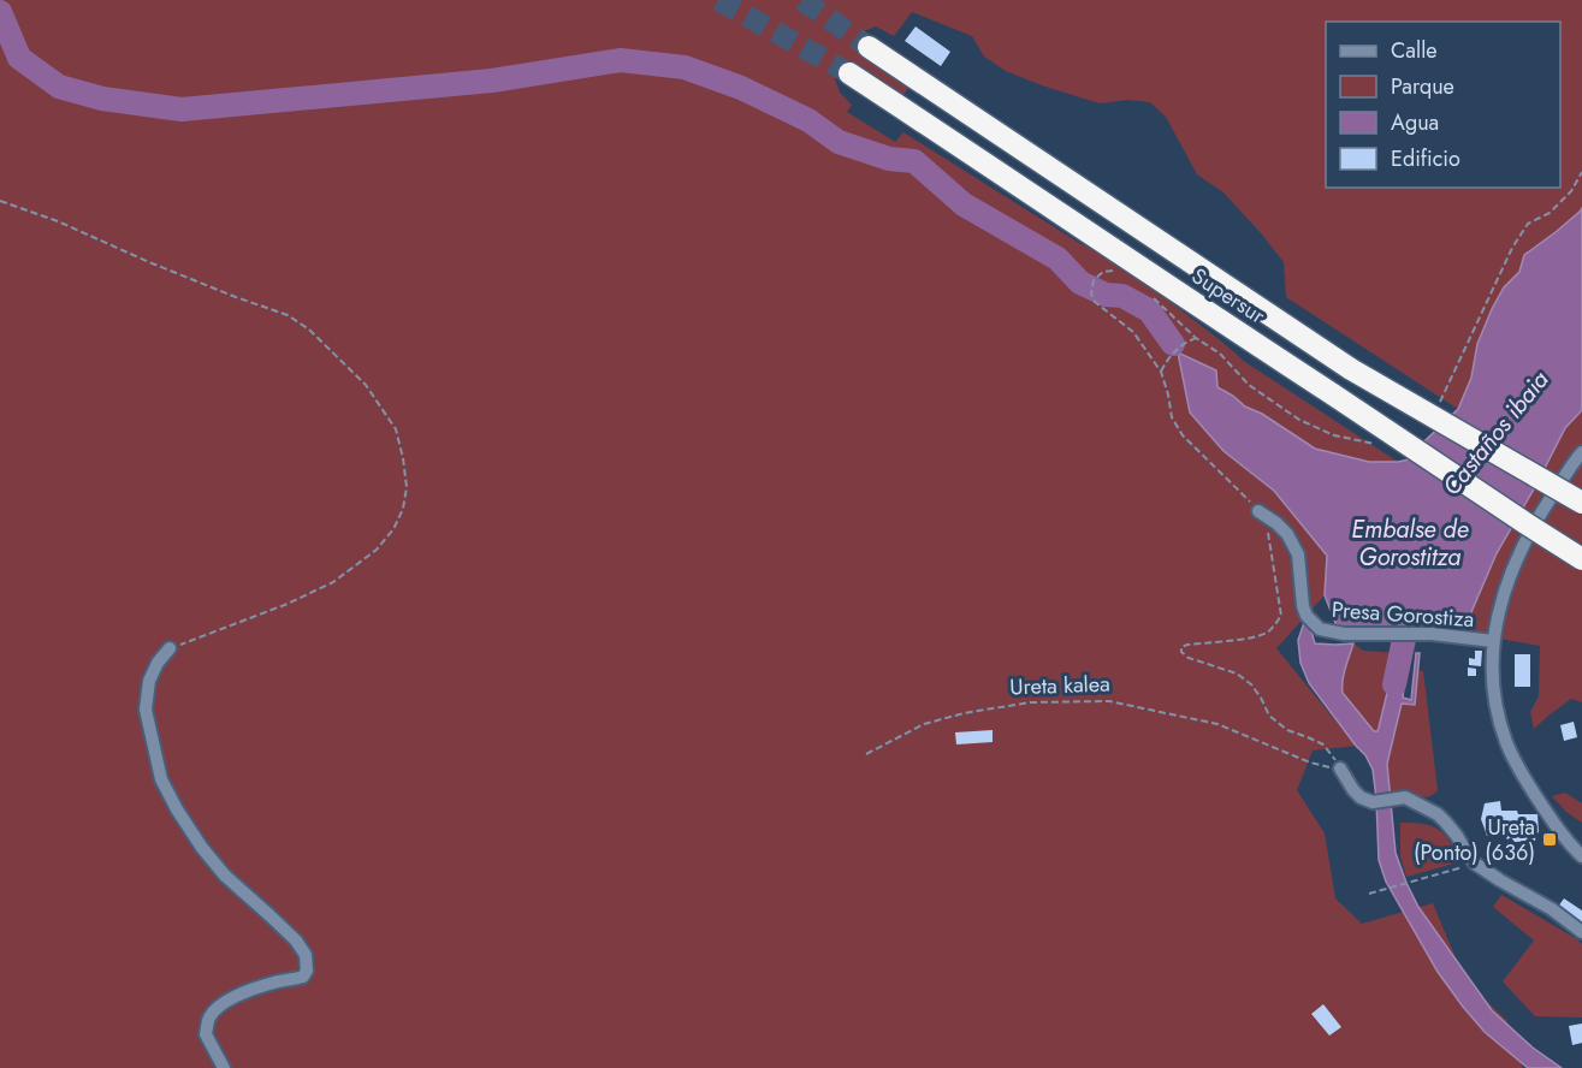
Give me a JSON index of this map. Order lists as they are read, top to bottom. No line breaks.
{"streets":{"highway":["Supersur"],"street":["Presa Gorostiza"],"path":["Ureta kalea"]},"water":["Castaños ibaia","Embalse de Gorostitza"],"places":{"transit":["Ureta (Ponto) (636)"]},"legend":["Calle","Parque","Agua","Edificio"]}
